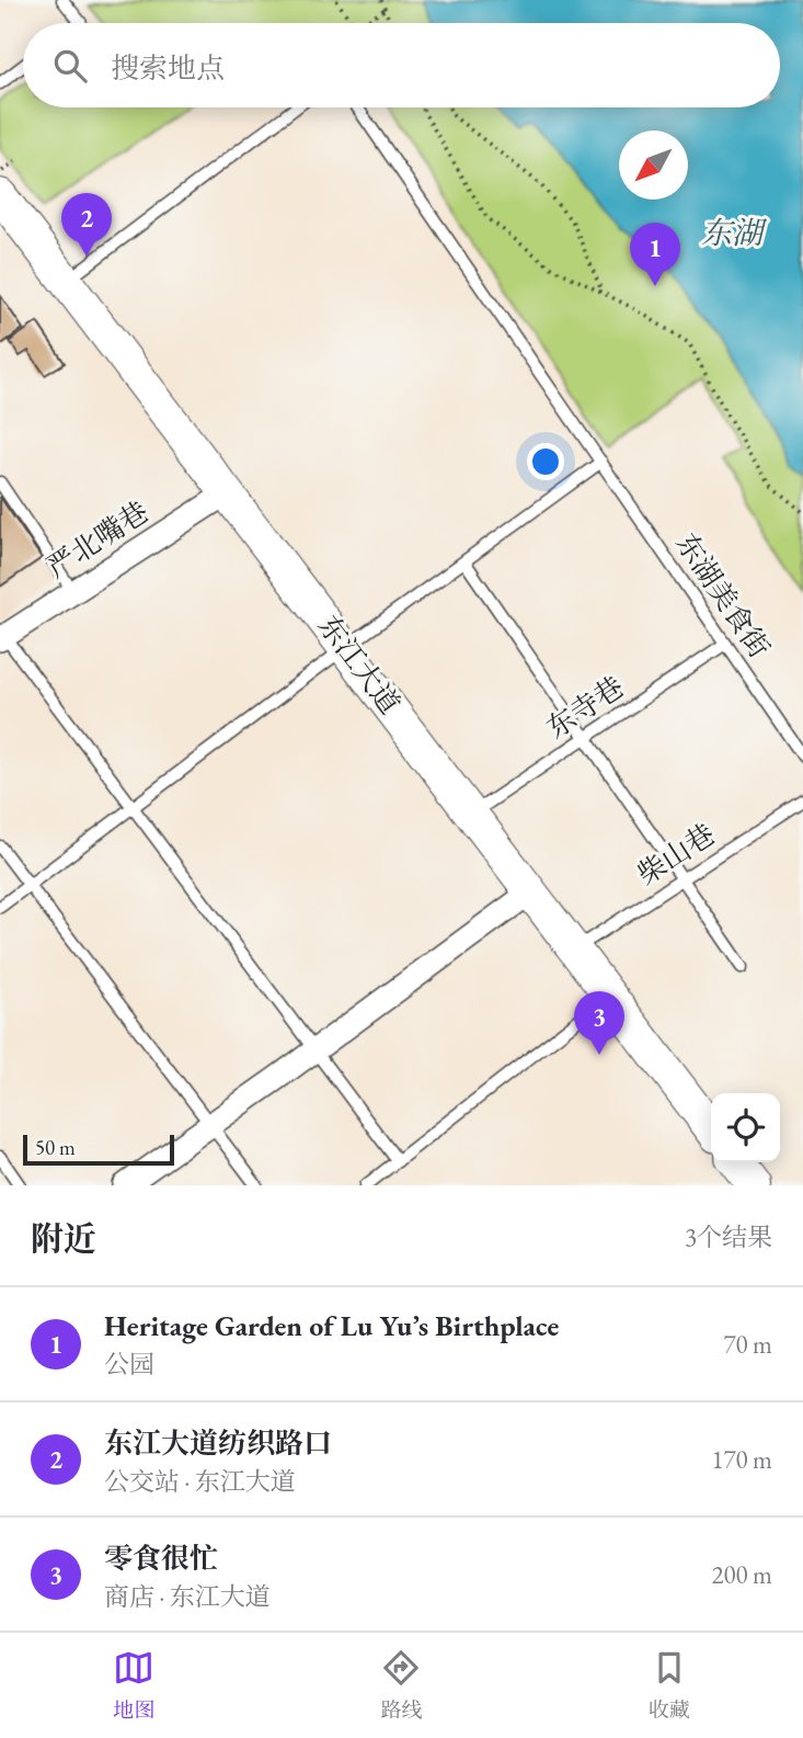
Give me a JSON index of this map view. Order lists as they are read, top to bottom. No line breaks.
{"streets":{"street":["严北嘴巷","东江大道"],"lane":["东湖美食街","东寺巷","柴山巷"]},"crossings":[["严北嘴巷","东江大道"],["东湖美食街","东寺巷"],["东江大道","东寺巷"],["东江大道","柴山巷"]],"water":["东湖"],"scale_bar":"50 m","north":"bottom left","page":{"search":"搜索地点","pins":["2","1","3"],"scale":"50 m","heading":["附近","3个结果"],"list":[{"mark":"1","name":"Heritage Garden of Lu Yu’s Birthplace","note":"公园","value":"70 m"},{"mark":"2","name":"东江大道纺织路口","note":"公交站 · 东江大道","value":"170 m"},{"mark":"3","name":"零食很忙","note":"商店 · 东江大道","value":"200 m"}],"nav":["地图","路线","收藏"]}}
